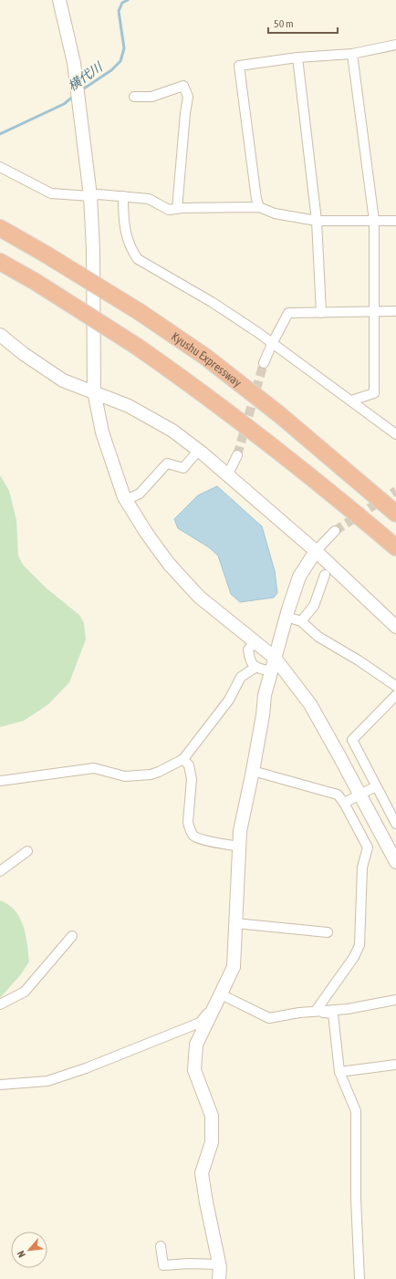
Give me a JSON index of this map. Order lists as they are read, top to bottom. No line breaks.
{"streets":{"highway":["Kyushu Expressway"]},"water":["横代川"],"scale_bar":"50 m","north":"bottom left"}
